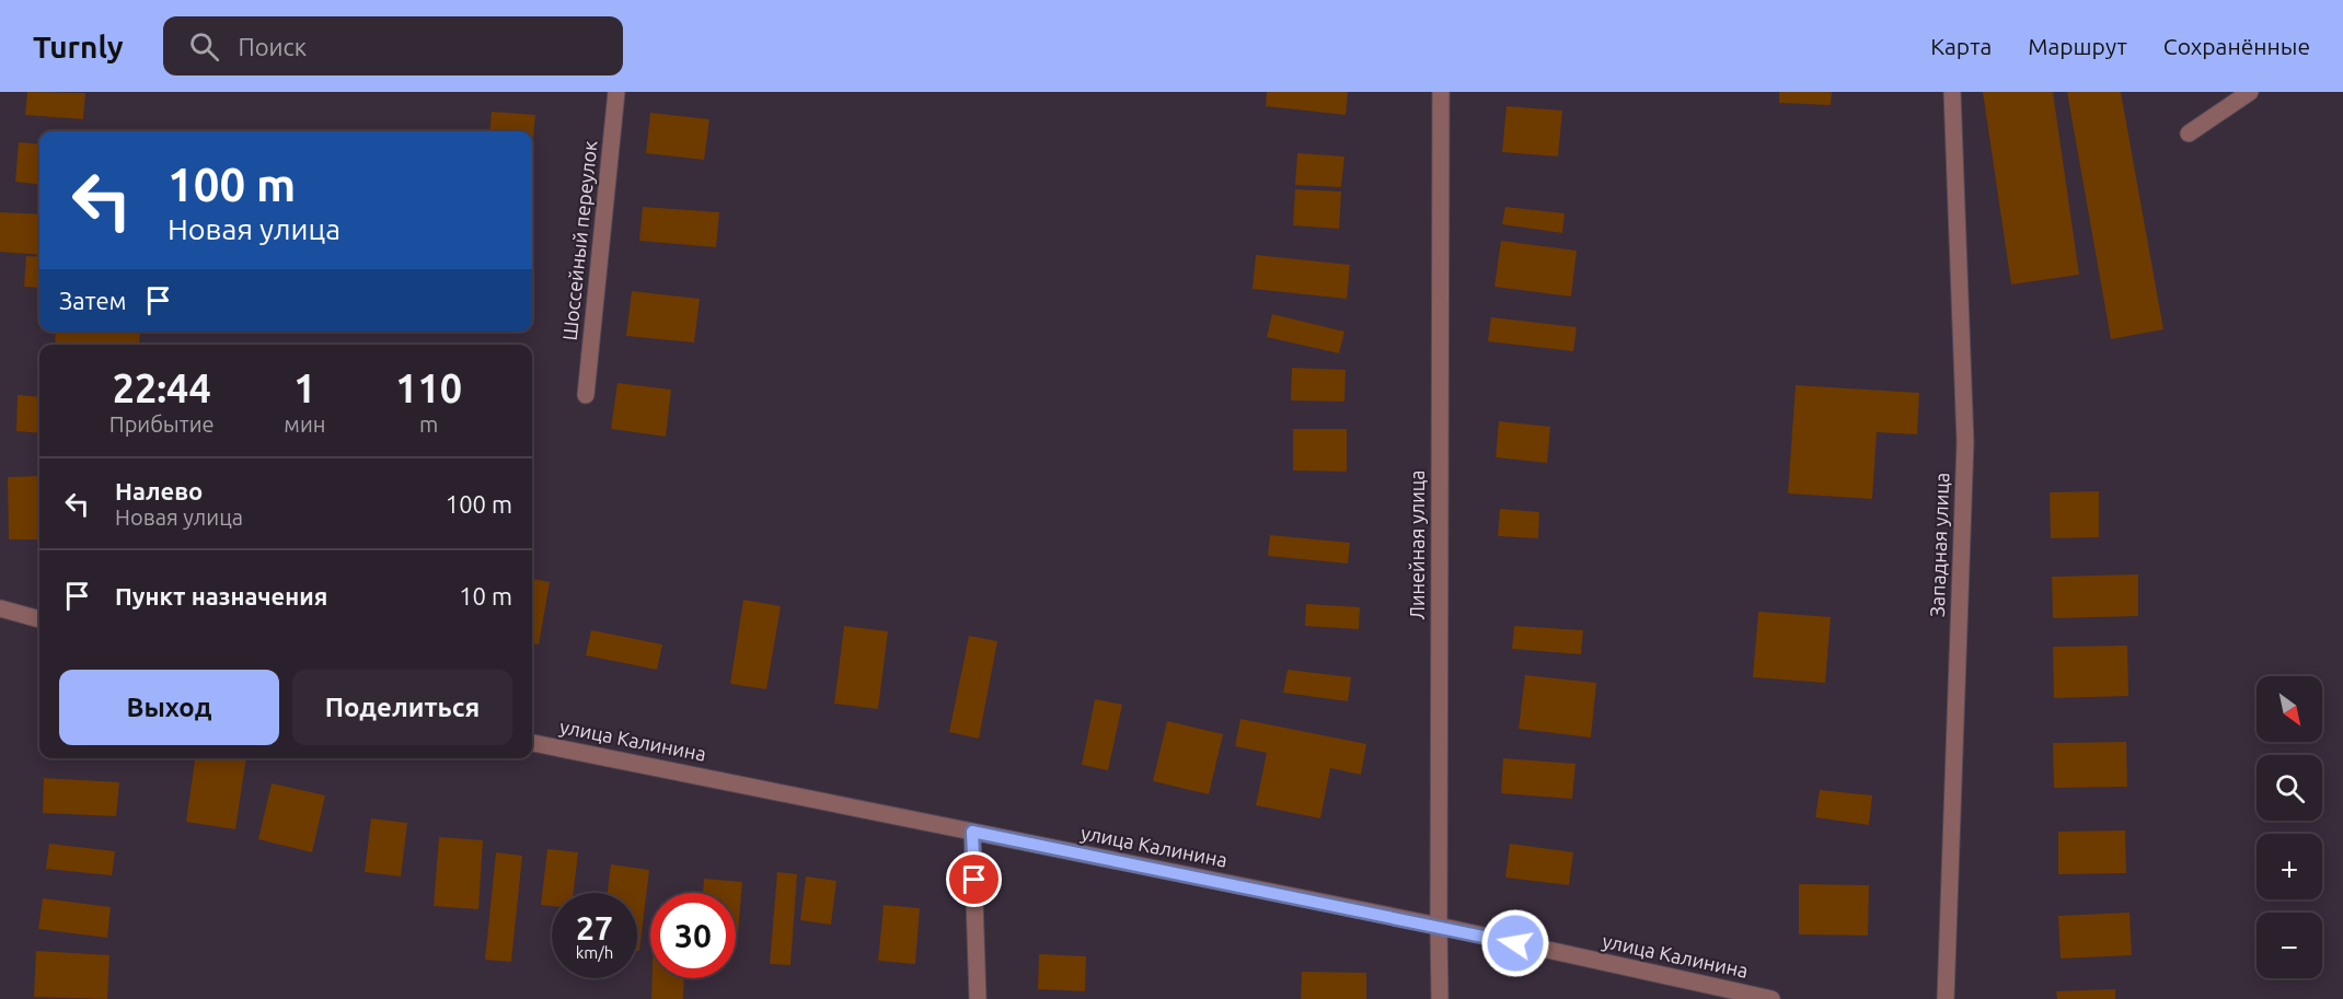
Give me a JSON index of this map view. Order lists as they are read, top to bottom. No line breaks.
{"streets":{"street":["Шоссейный переулок","Линейная улица","Западная улица","улица Калинина"]},"crossings":[["Линейная улица","улица Калинина"]],"north":"bottom right","page":{"header":"Turnly","search":"Поиск","nav":["Карта","Маршрут","Сохранённые"],"turn":["100 m","Новая улица"],"then":"Затем","eta":["22:44","Прибытие","1","мин","110","m"],"list":[{"name":"Налево","note":"Новая улица","value":"100 m"},{"name":"Пункт назначения","value":"10 m"}],"buttons":["Выход","Поделиться"],"map_buttons":["+","−"],"speed":"27 km/h","limit":"30"}}
